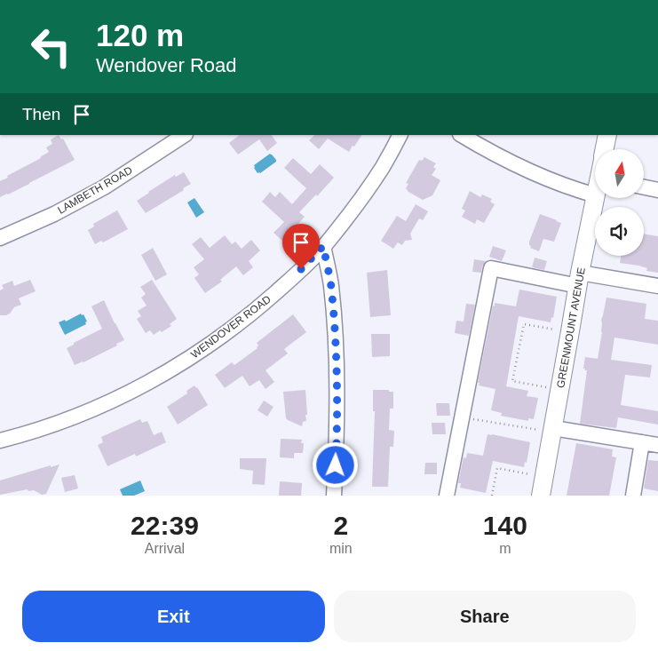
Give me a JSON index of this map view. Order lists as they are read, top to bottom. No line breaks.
{"streets":{"main road":["GREENMOUNT AVENUE"],"street":["LAMBETH ROAD","WENDOVER ROAD"]},"north":"top","page":{"turn":["120 m","Wendover Road"],"then":"Then","eta":["22:39","Arrival","2","min","140","m"],"buttons":["Exit","Share"]}}
